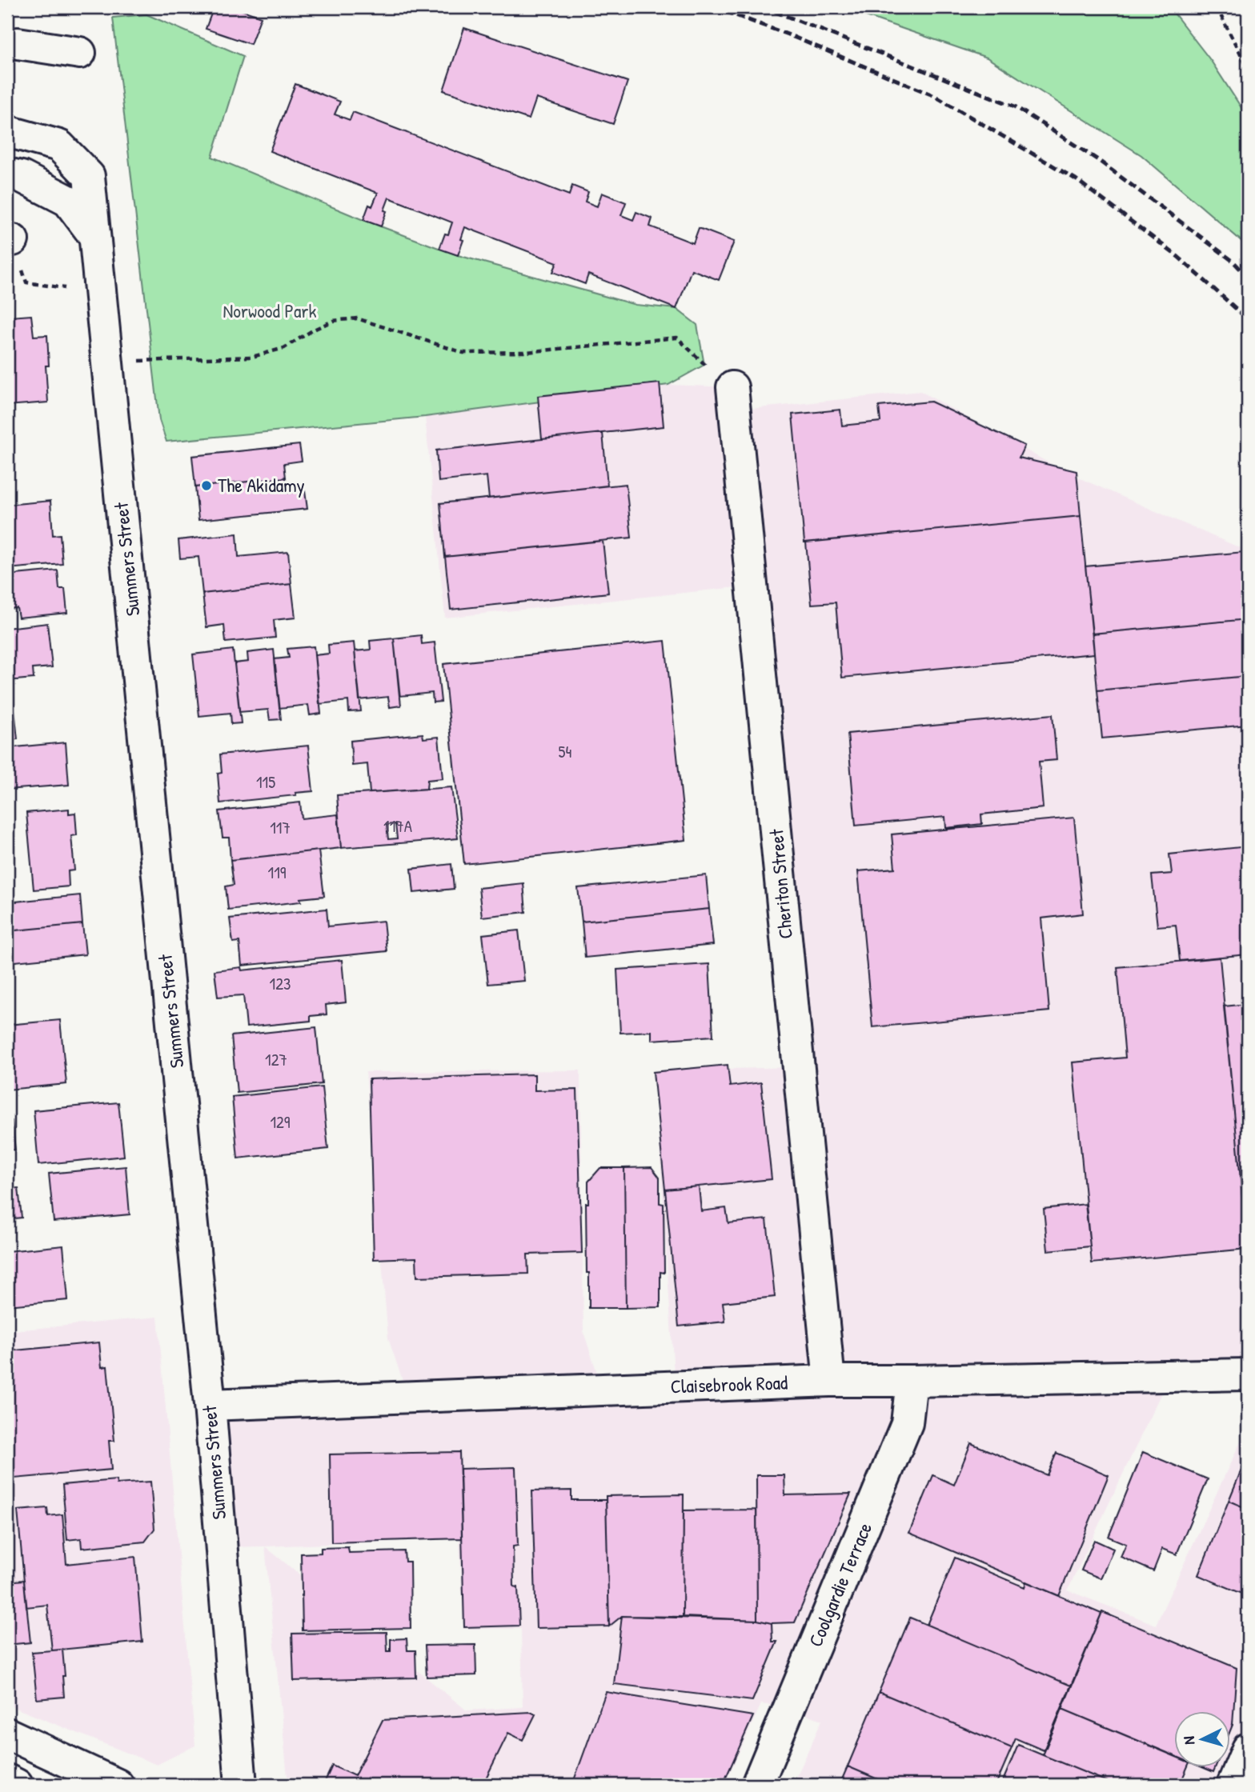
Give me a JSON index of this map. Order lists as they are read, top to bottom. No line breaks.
{"streets":{"street":["Summers Street","Cheriton Street","Claisebrook Road","Coolgardie Terrace"]},"crossings":[["Summers Street","Claisebrook Road"],["Cheriton Street","Claisebrook Road"],["Claisebrook Road","Coolgardie Terrace"]],"parks":["Norwood Park"],"places":["The Akidamy"],"house_numbers":["54","115","117A","117","119","123","127","129"],"north":"left"}
